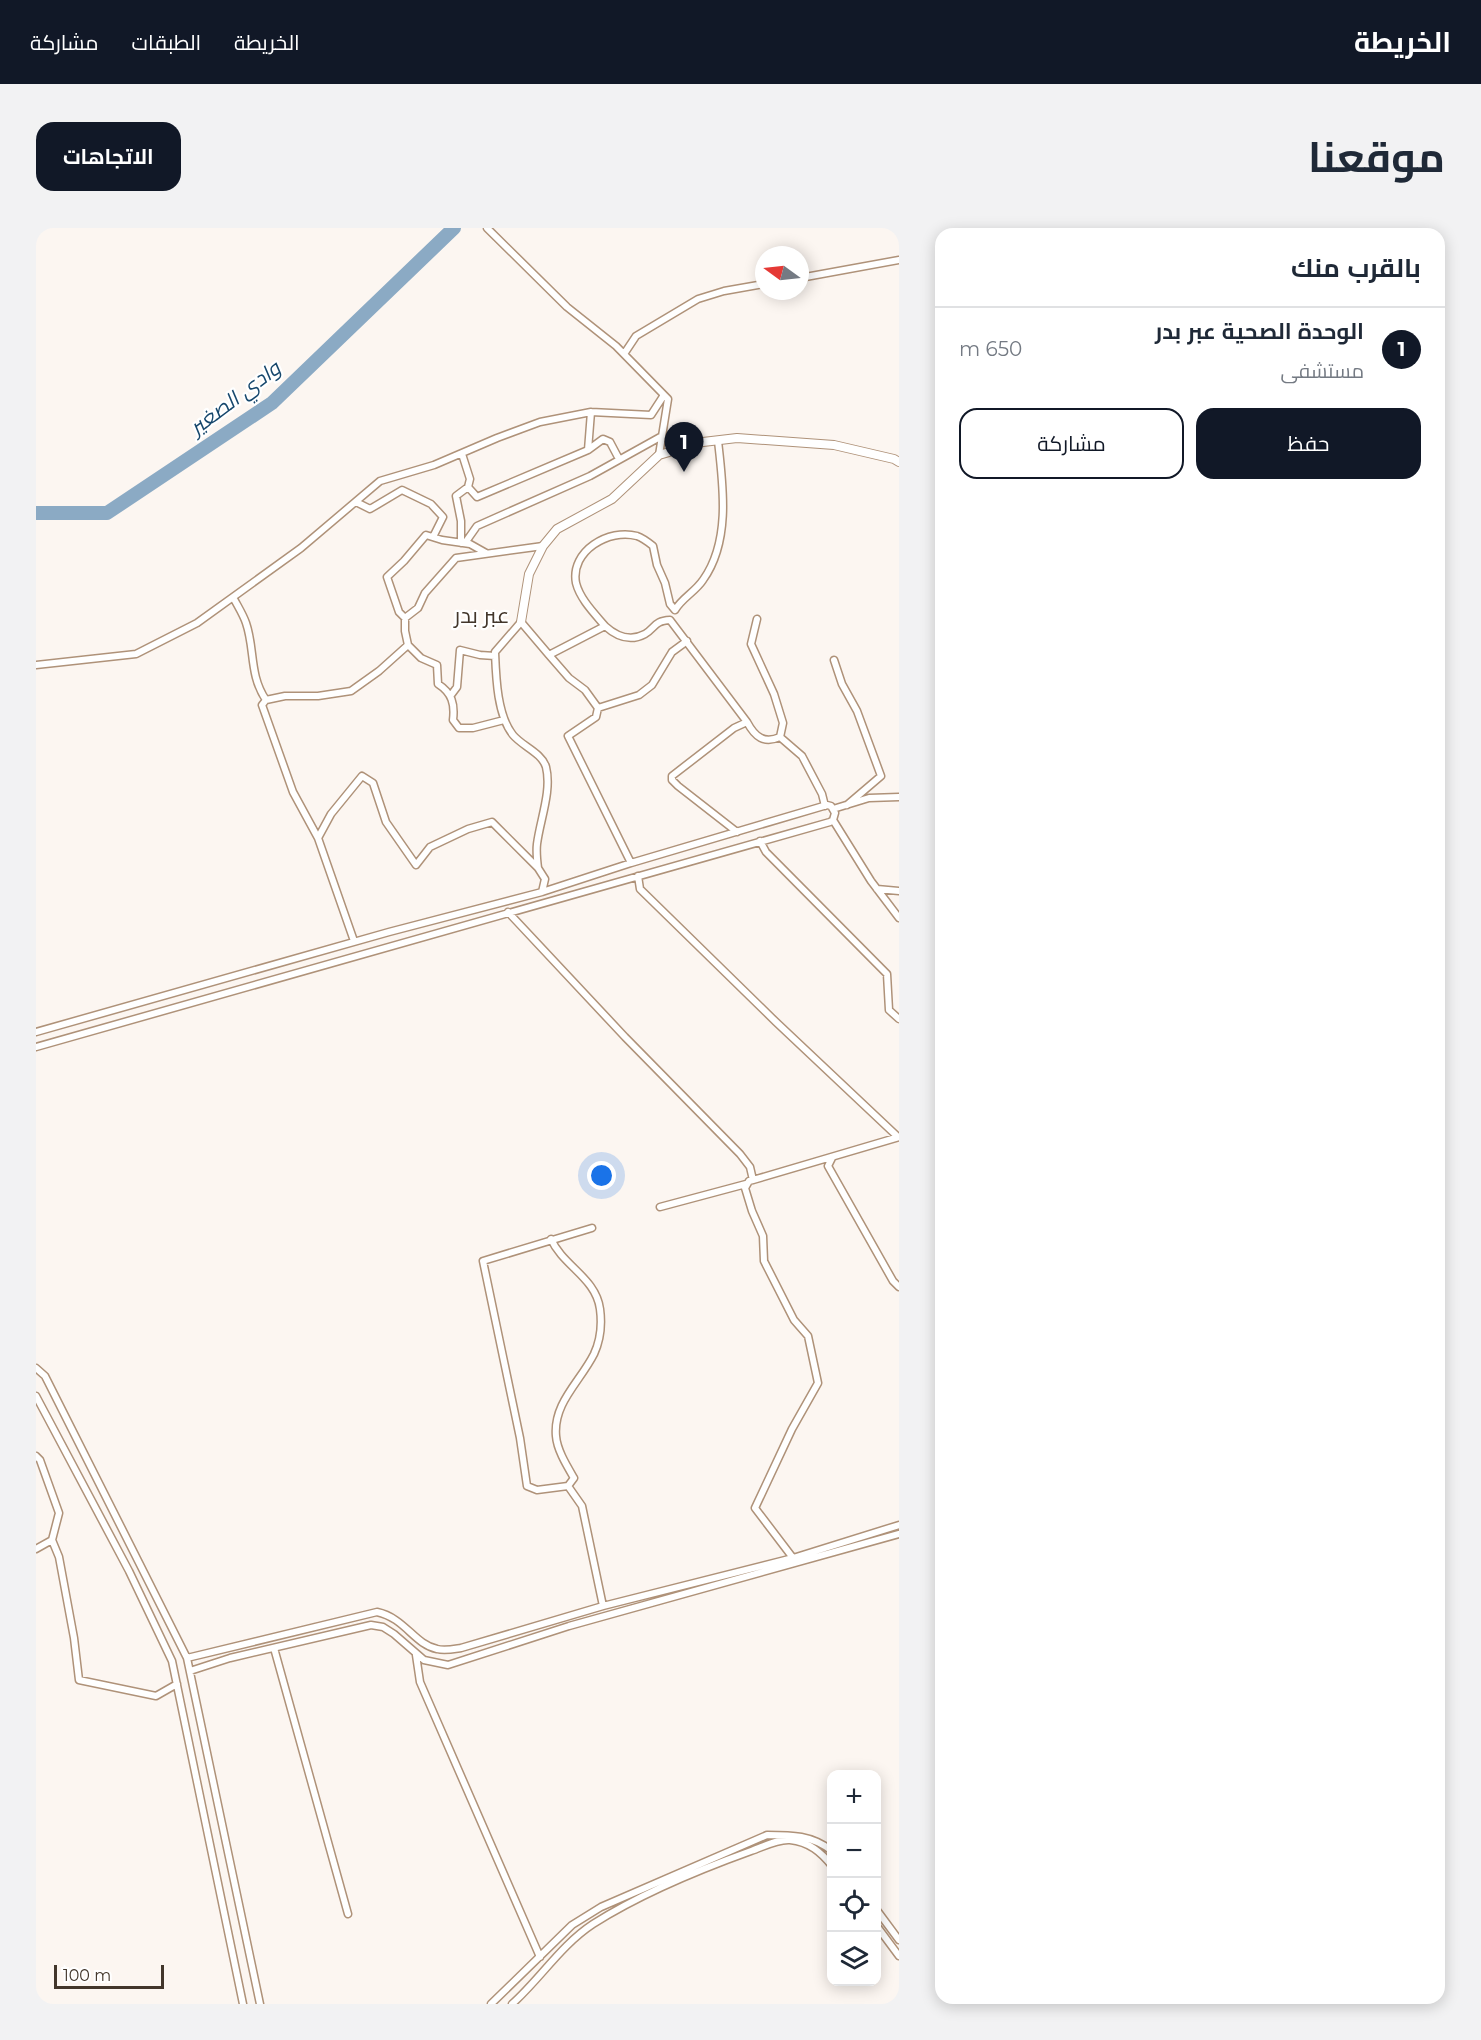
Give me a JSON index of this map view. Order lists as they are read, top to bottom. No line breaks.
{"districts":["عبر بدر"],"water":["وادي الصغير"],"scale_bar":"100 m","north":"left","page":{"header":"الخريطة","nav":["الخريطة","الطبقات","مشاركة"],"title":"موقعنا","buttons":["الاتجاهات",["حفظ","مشاركة"]],"heading":"بالقرب منك","list":[{"mark":"1","name":"الوحدة الصحية عبر بدر","note":"مستشفى","value":"650 m"}],"pins":"1","map_buttons":["+","−"],"scale":"100 m"}}
